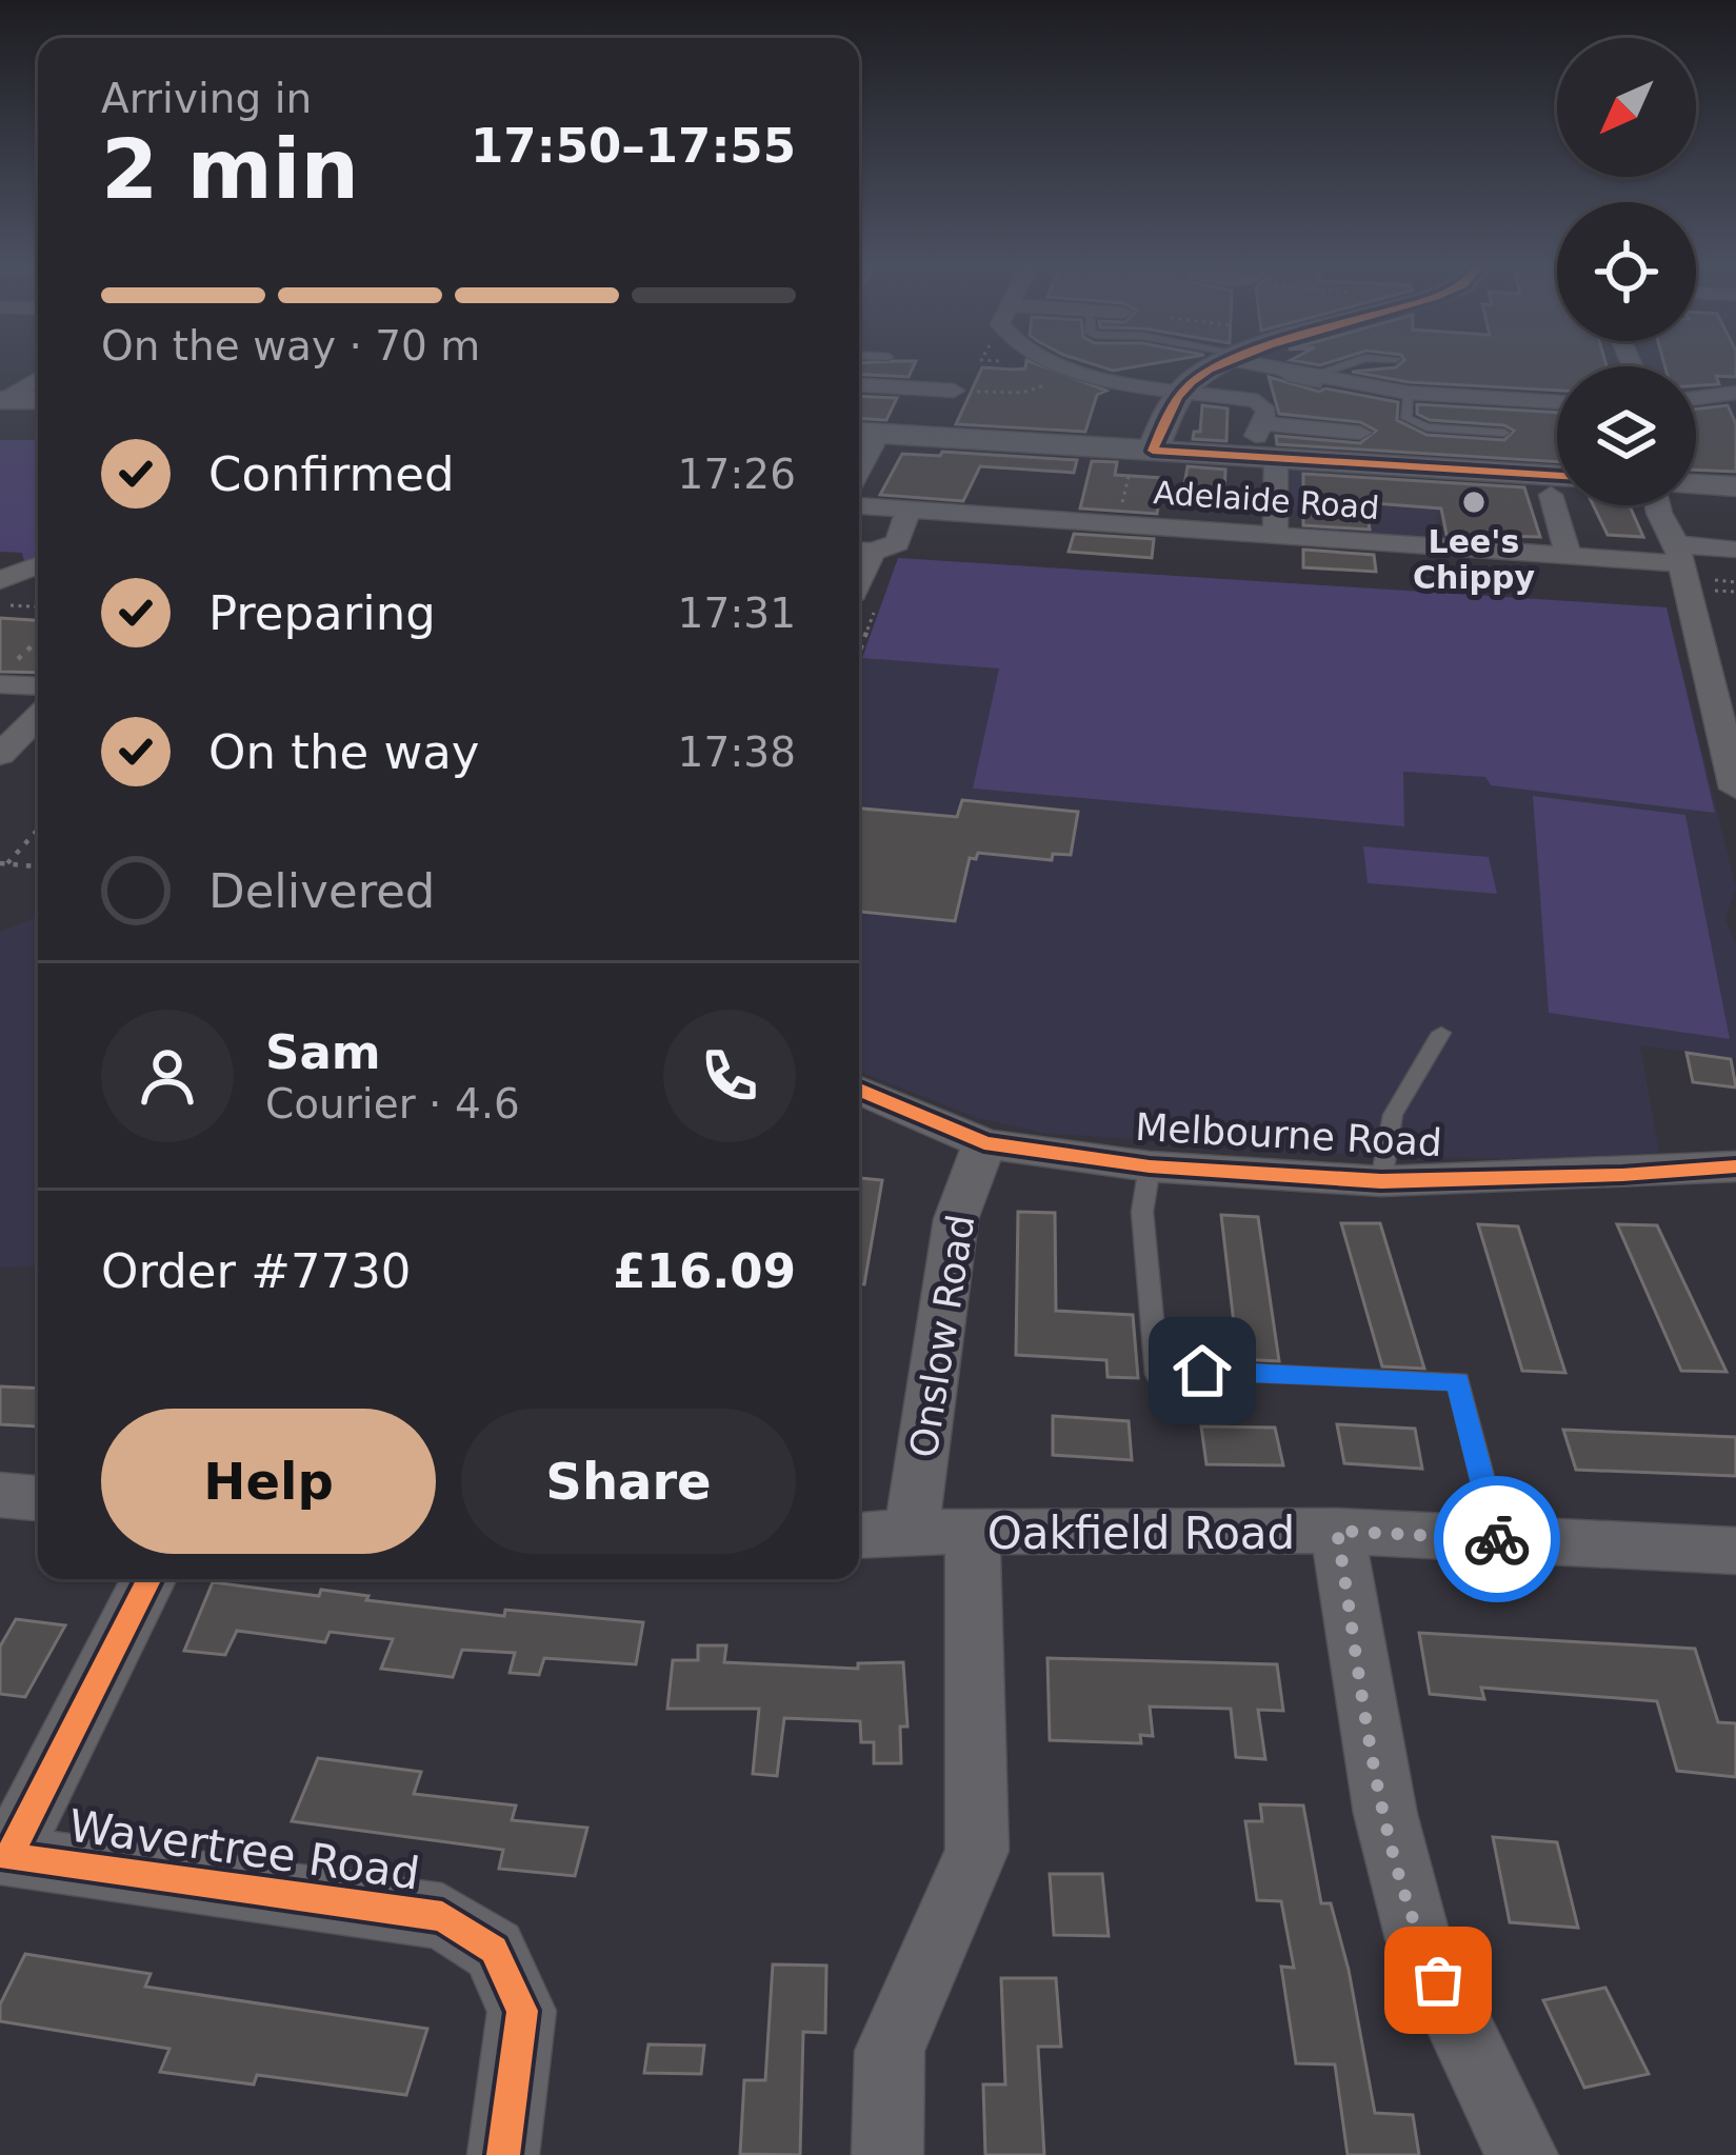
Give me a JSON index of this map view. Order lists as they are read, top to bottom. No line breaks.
{"streets":{"street":["Adelaide Road","Melbourne Road","Onslow Road","Oakfield Road","Wavertree Road"]},"crossings":[["Melbourne Road","Onslow Road"],["Onslow Road","Oakfield Road"]],"places":["Lee's Chippy"],"north":"bottom left","page":{"heading":["2 min","Arriving in","17:50–17:55"],"panel":["Sam","Courier · 4.6","Order #7730","£16.09"],"bar":"On the way · 70 m","list":[["Confirmed","17:26"],["Preparing","17:31"],["On the way","17:38"],"Delivered"],"buttons":["Help","Share"]}}
